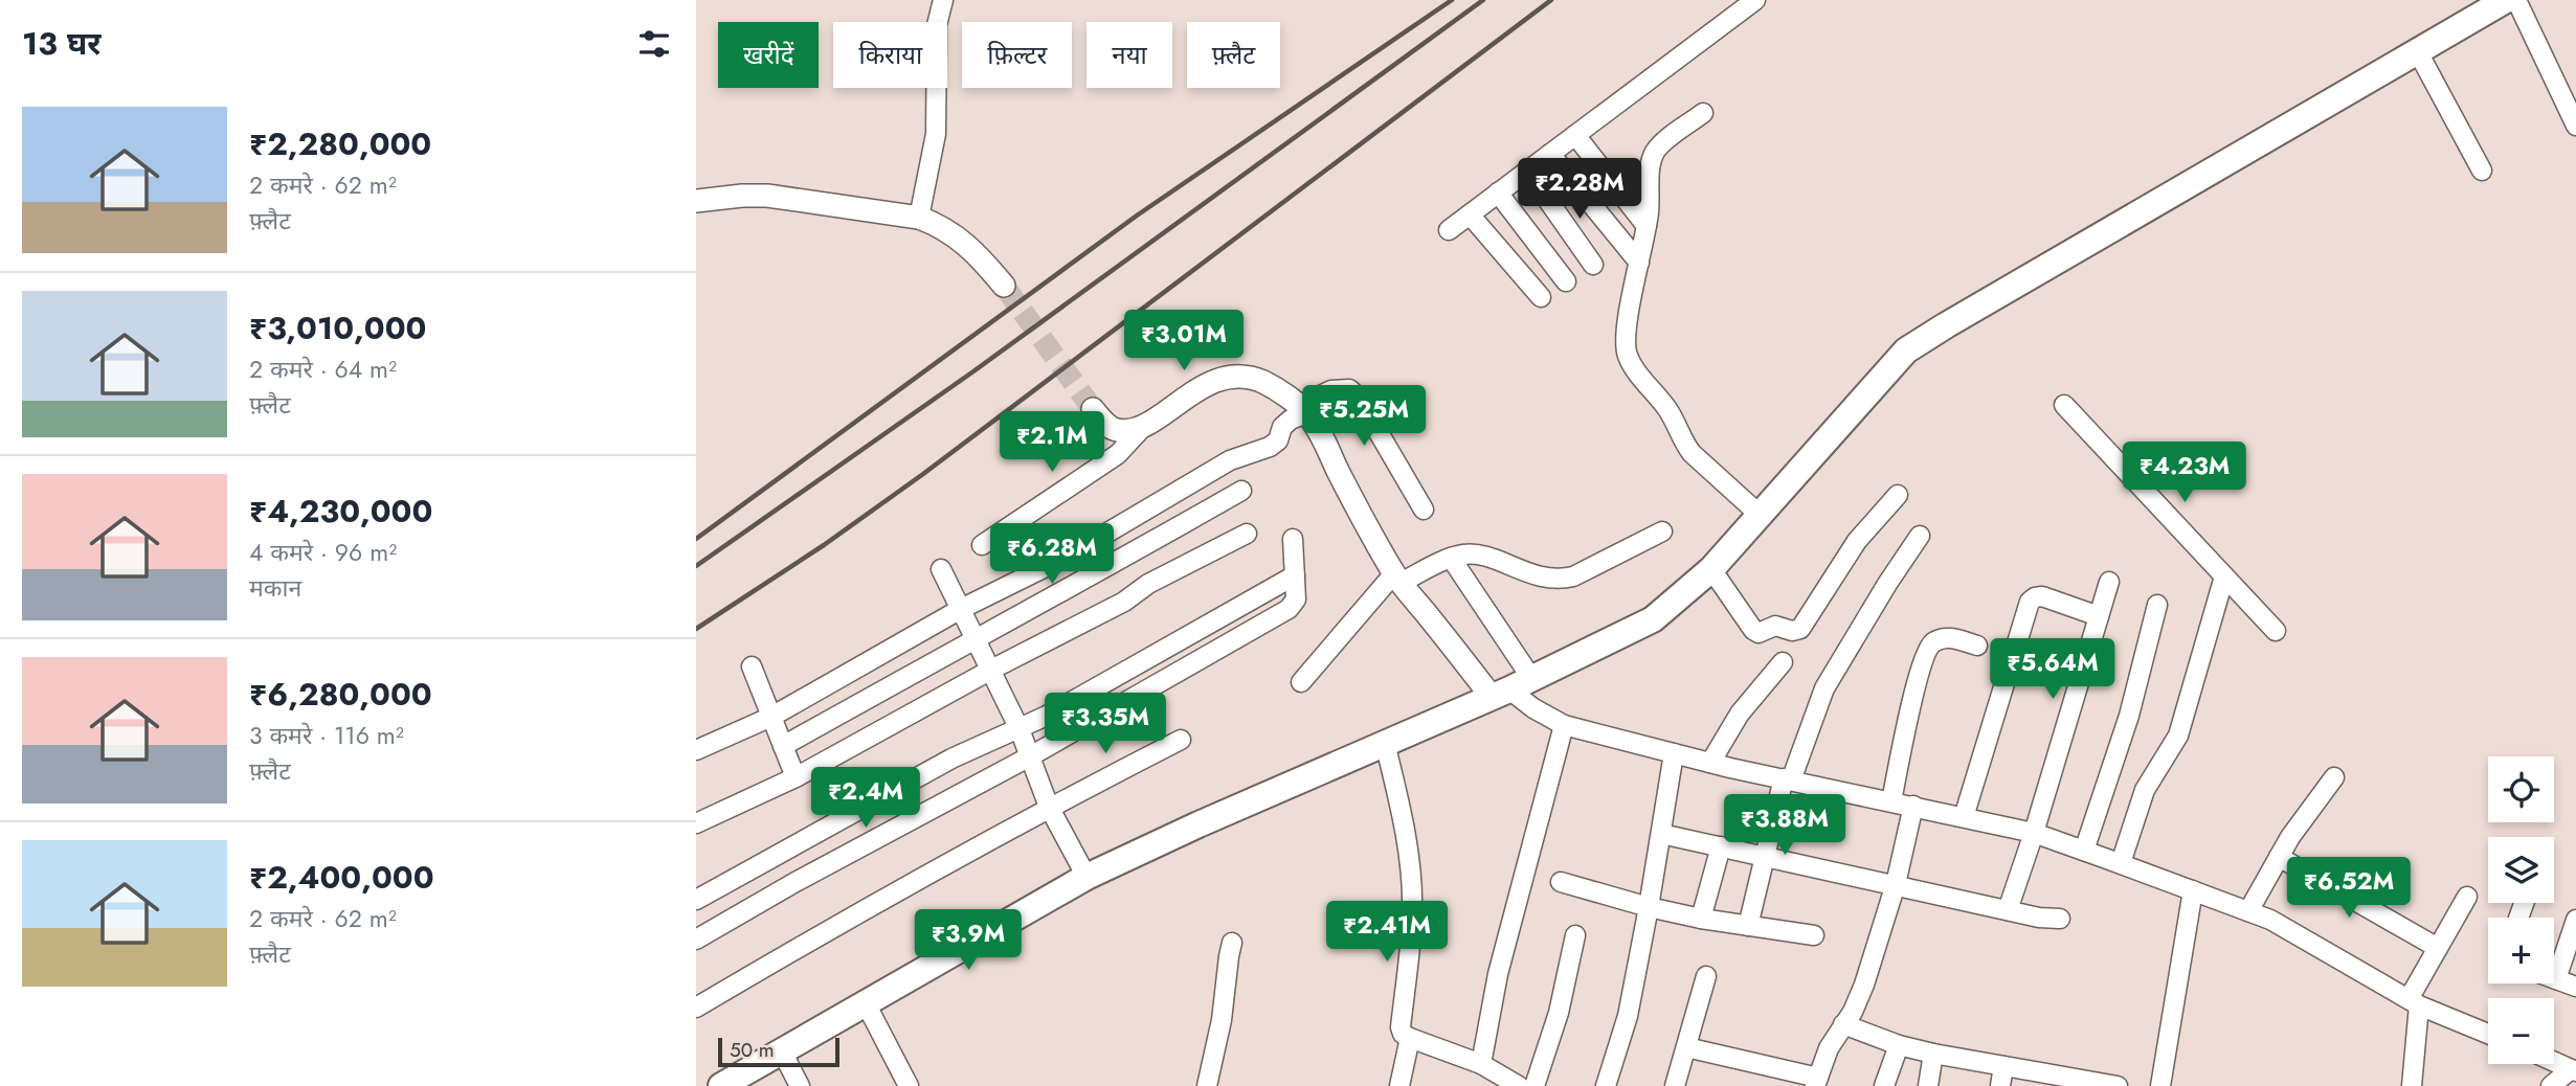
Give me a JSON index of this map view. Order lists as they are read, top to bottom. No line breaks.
{"scale_bar":"50 m","page":{"heading":"13 घर","chip":["खरीदें","किराया","फ़िल्टर","नया","फ़्लैट"],"list":[{"name":"₹2,280,000","note":"2 कमरे · 62 m² · फ़्लैट"},{"name":"₹3,010,000","note":"2 कमरे · 64 m² · फ़्लैट"},{"name":"₹4,230,000","note":"4 कमरे · 96 m² · मकान"},{"name":"₹6,280,000","note":"3 कमरे · 116 m² · फ़्लैट"},{"name":"₹2,400,000","note":"2 कमरे · 62 m² · फ़्लैट"}],"price":["₹2.28M","₹3.01M","₹5.25M","₹2.1M","₹4.23M","₹6.28M","₹5.64M","₹3.35M","₹2.4M","₹3.88M","₹6.52M","₹2.41M","₹3.9M"],"map_buttons":["+","−"],"scale":"50 m"}}
